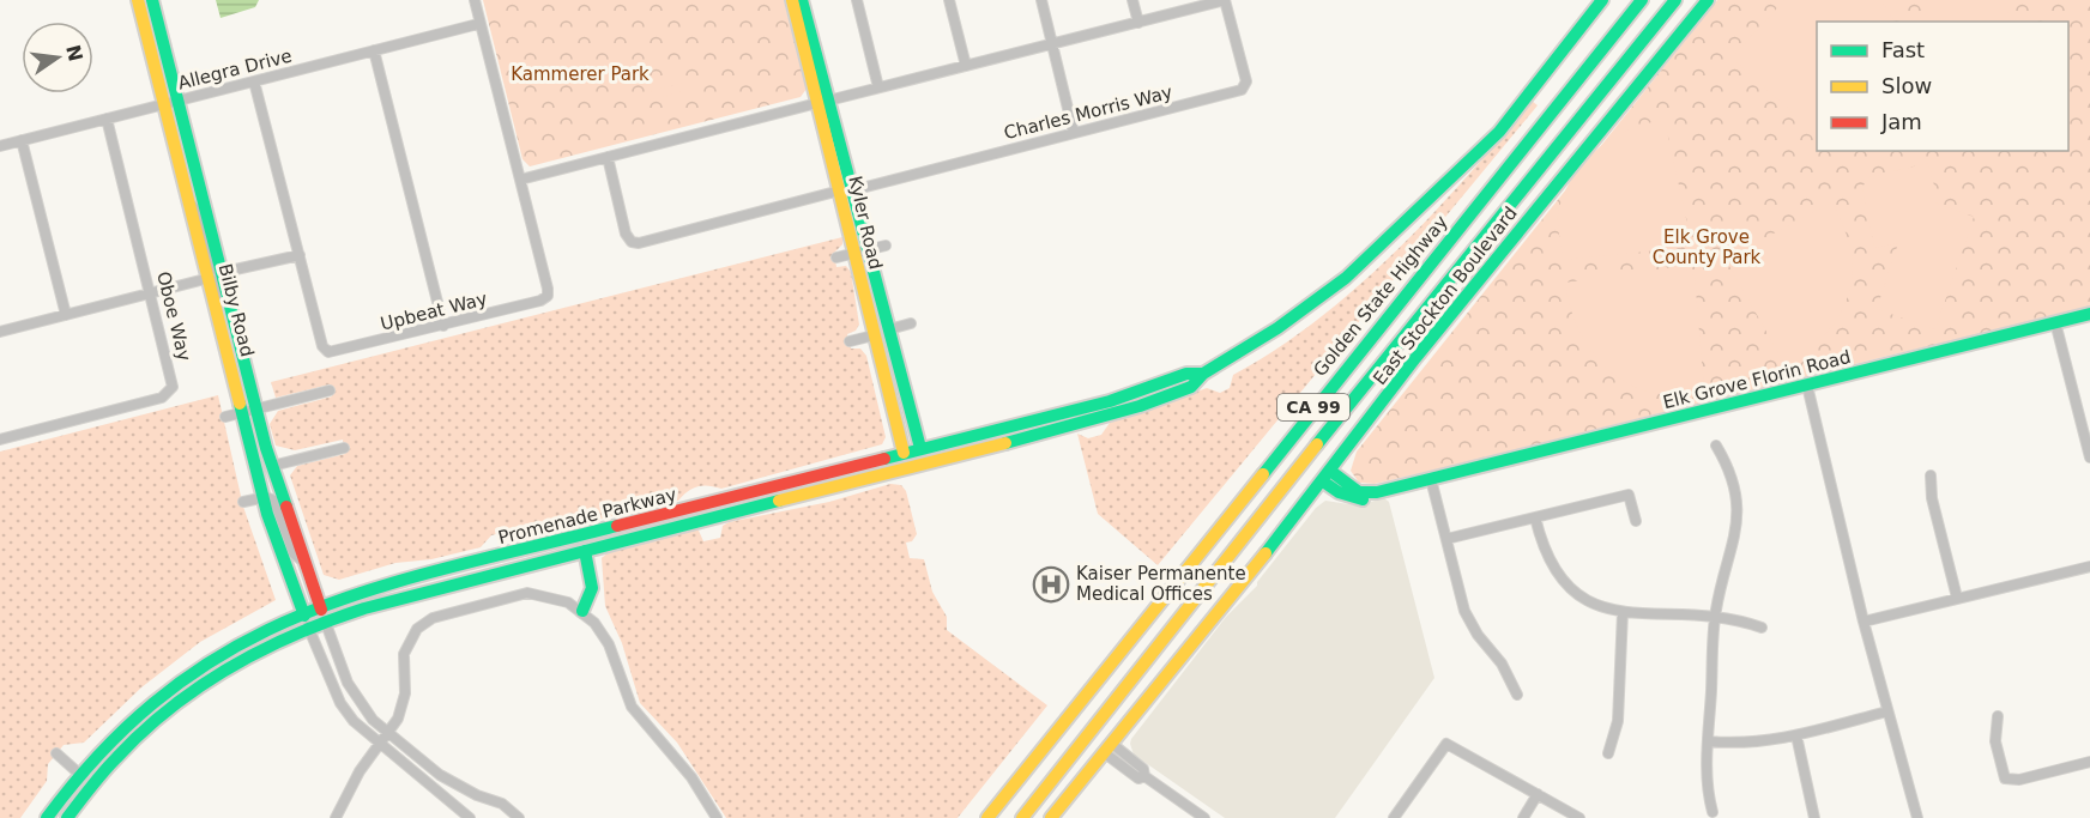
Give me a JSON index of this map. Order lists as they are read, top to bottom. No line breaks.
{"streets":{"main road":["Kyler Road","Golden State Highway","East Stockton Boulevard","Bilby Road","Elk Grove Florin Road","CA 99","Promenade Parkway"],"street":["Allegra Drive","Charles Morris Way","Upbeat Way","Oboe Way"]},"crossings":[["Allegra Drive","Bilby Road"],["Allegra Drive","Upbeat Way"],["Allegra Drive","Oboe Way"],["Charles Morris Way","Kyler Road"],["Kyler Road","Promenade Parkway"],["East Stockton Boulevard","Elk Grove Florin Road"],["Bilby Road","Promenade Parkway"]],"parks":["Kammerer Park","Elk Grove County Park"],"places":{"hospital":["Kaiser Permanente Medical Offices"]},"legend":["Fast","Slow","Jam"],"north":"right"}
